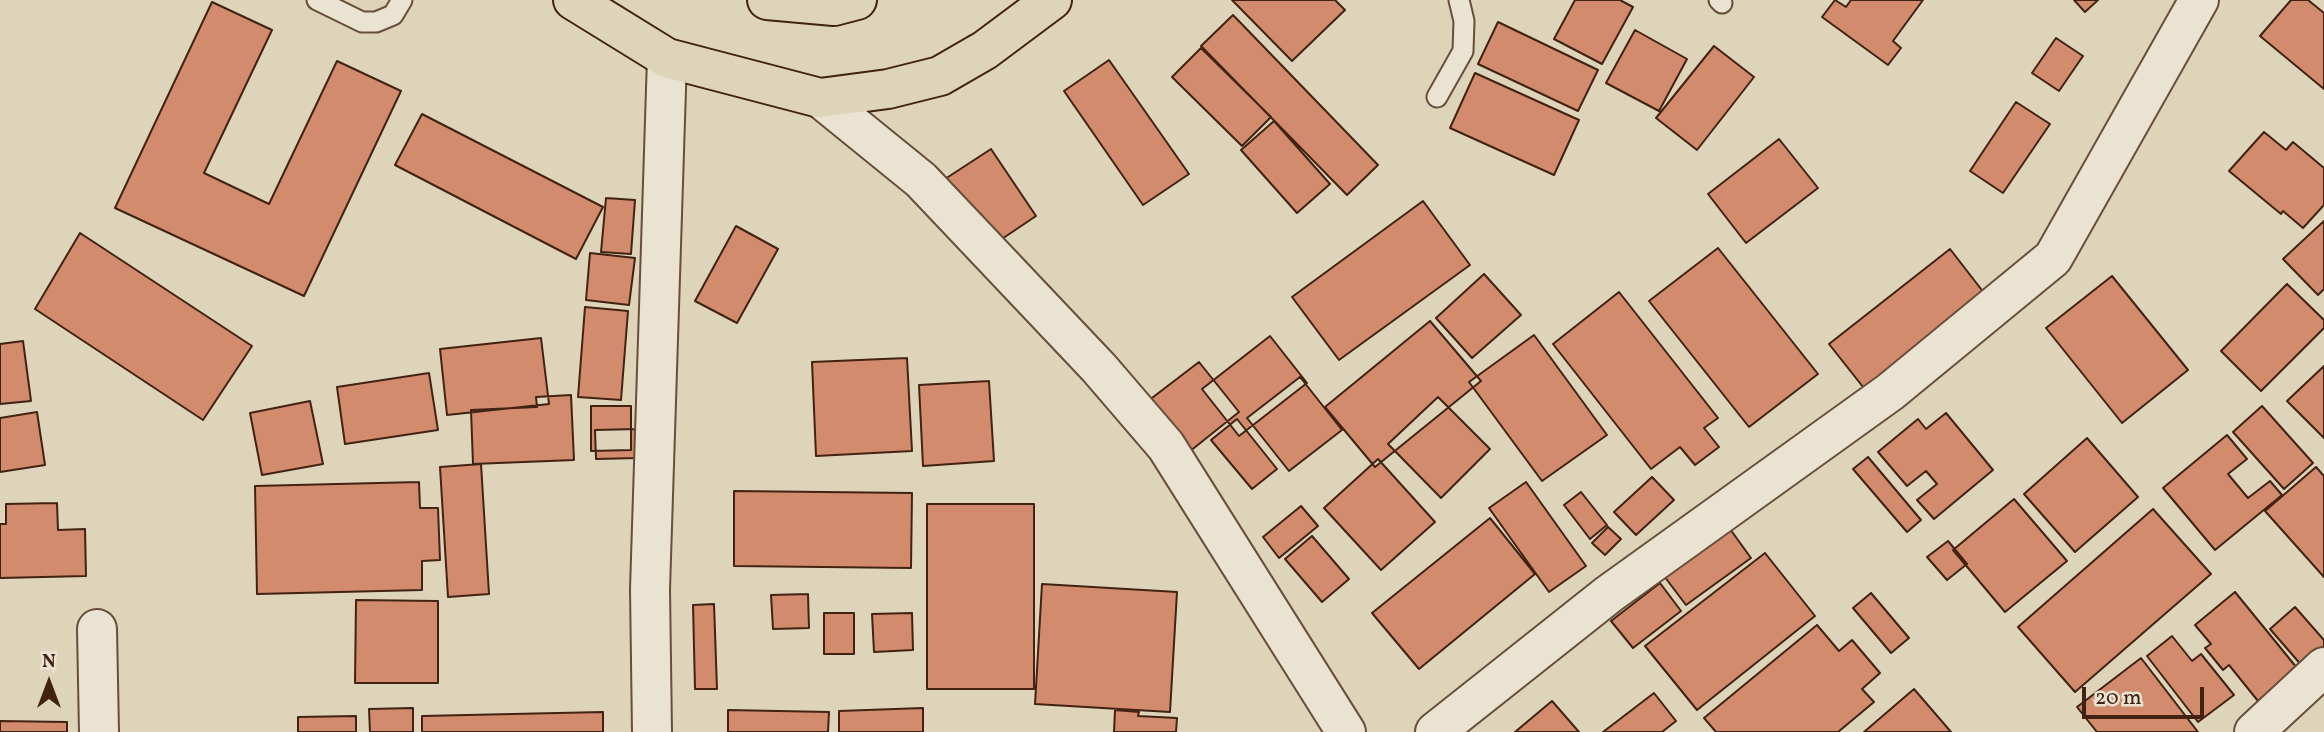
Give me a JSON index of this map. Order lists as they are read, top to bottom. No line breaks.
{"scale_bar":"20 m","north":"top"}
